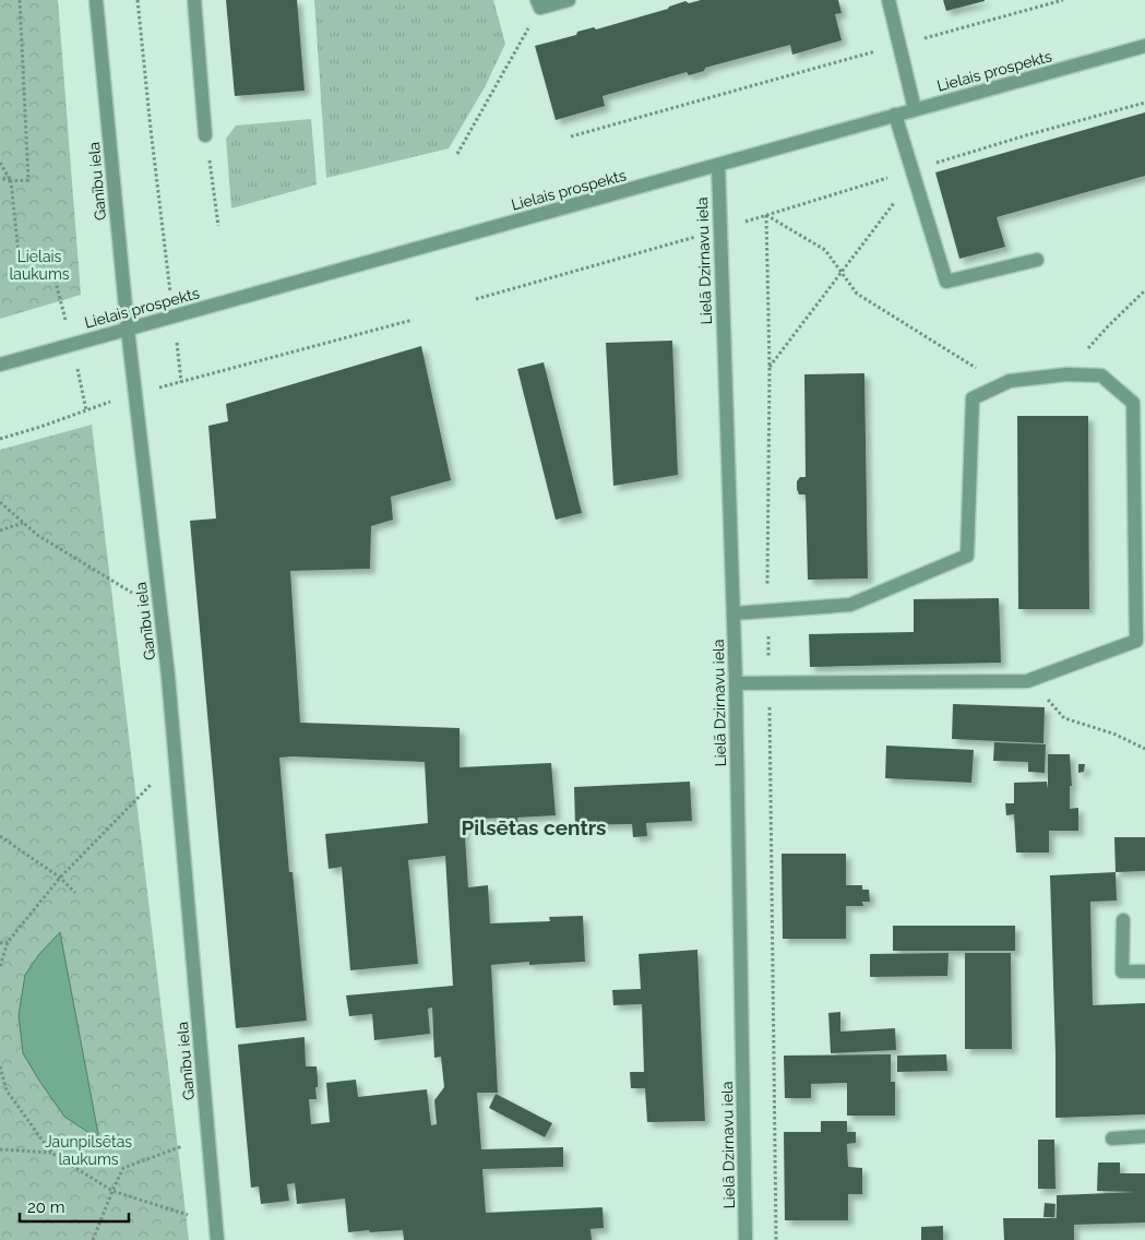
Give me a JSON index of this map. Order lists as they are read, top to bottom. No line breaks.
{"streets":{"street":["Lielais prospekts","Ganību iela","Lielā Dzirnavu iela"]},"crossings":[["Lielais prospekts","Ganību iela"],["Lielais prospekts","Lielā Dzirnavu iela"]],"districts":["Pilsētas centrs"],"parks":["Lielais laukums","Jaunpilsētas laukums"],"scale_bar":"20 m"}
